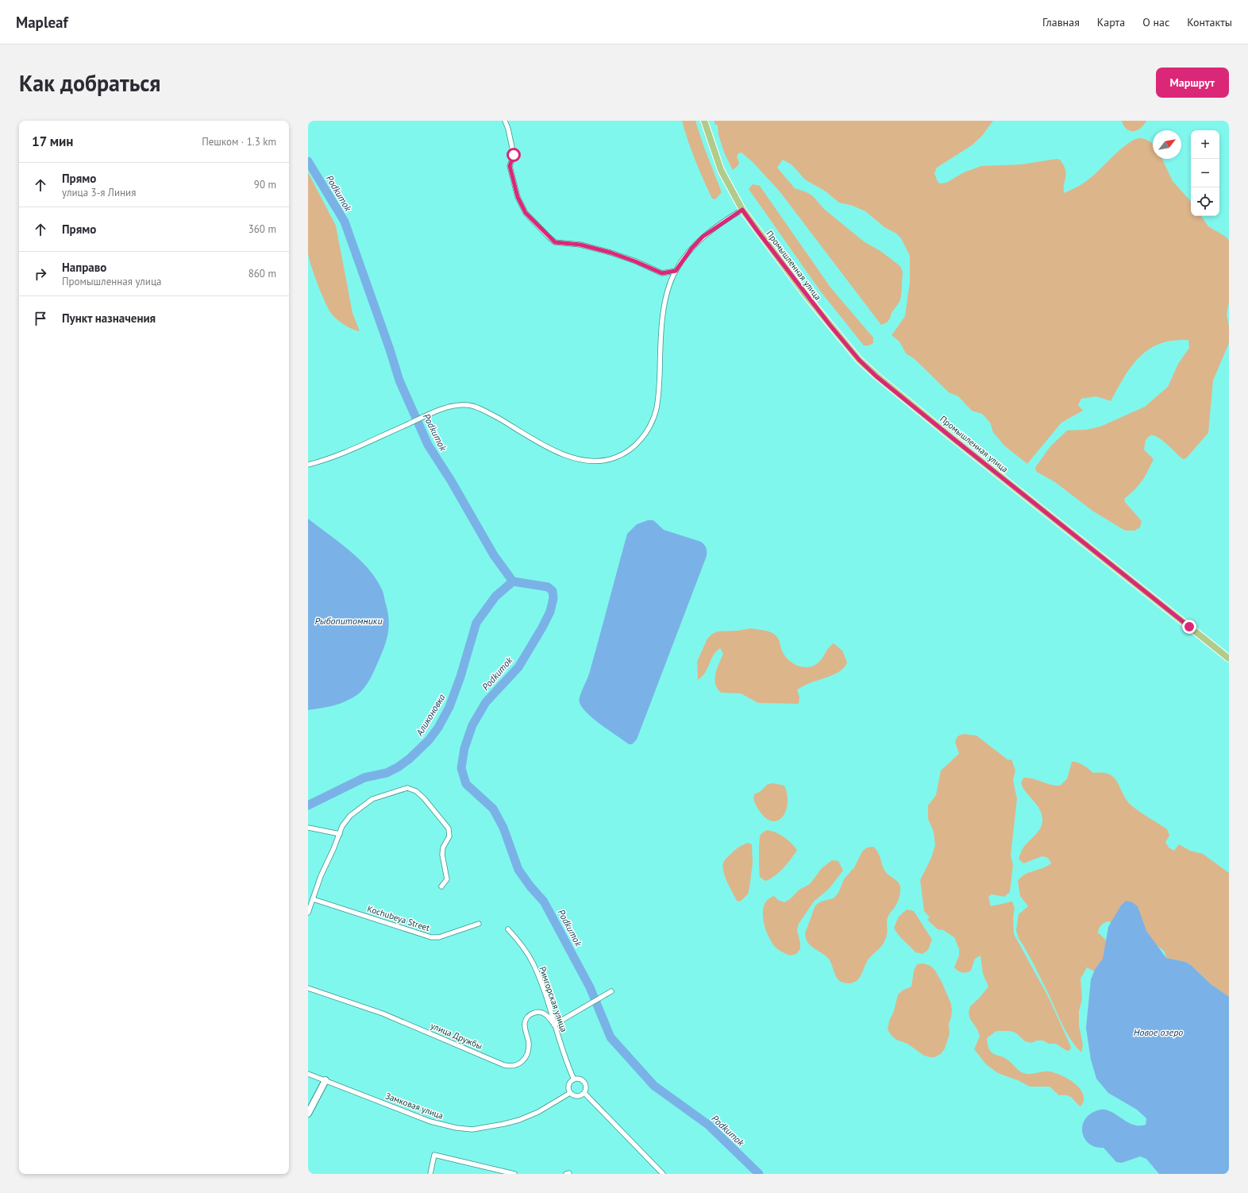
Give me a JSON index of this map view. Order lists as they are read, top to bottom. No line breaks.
{"streets":{"main road":["Промышленная улица"],"street":["Kochubeya Street","Римгорская улица","улица Дружбы","Замковая улица"]},"crossings":[["Римгорская улица","улица Дружбы"],["Римгорская улица","Замковая улица"]],"water":["Podkumok","Рыбопитомники","Аликоновка","Новое озеро"],"north":"top right","page":{"header":"Mapleaf","nav":["Главная","Карта","О нас","Контакты"],"buttons":"Маршрут","title":"Как добраться","heading":["17 мин","Пешком · 1.3 km"],"map_buttons":["+","−"],"list":[["Прямо","улица 3-я Линия","90 m"],["Прямо","360 m"],["Направо","Промышленная улица","860 m"],"Пункт назначения"]}}
